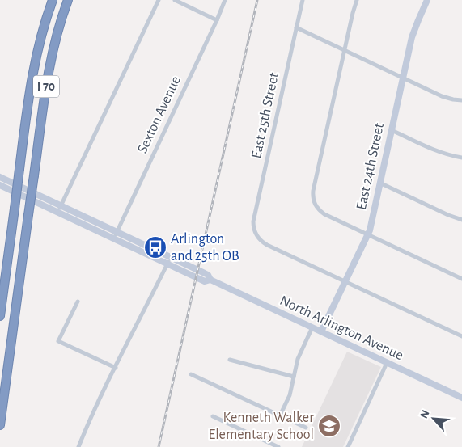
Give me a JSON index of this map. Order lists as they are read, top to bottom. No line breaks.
{"streets":{"highway":["I 70"],"main road":["East 24th Street","North Arlington Avenue"],"street":["Sexton Avenue","East 25th Street"]},"crossings":[["Sexton Avenue","North Arlington Avenue"],["East 25th Street","East 24th Street"],["East 24th Street","North Arlington Avenue"]],"places":{"bus stop":["Arlington and 25th OB"],"school or university":["Kenneth Walker Elementary School"]},"north":"top left"}
